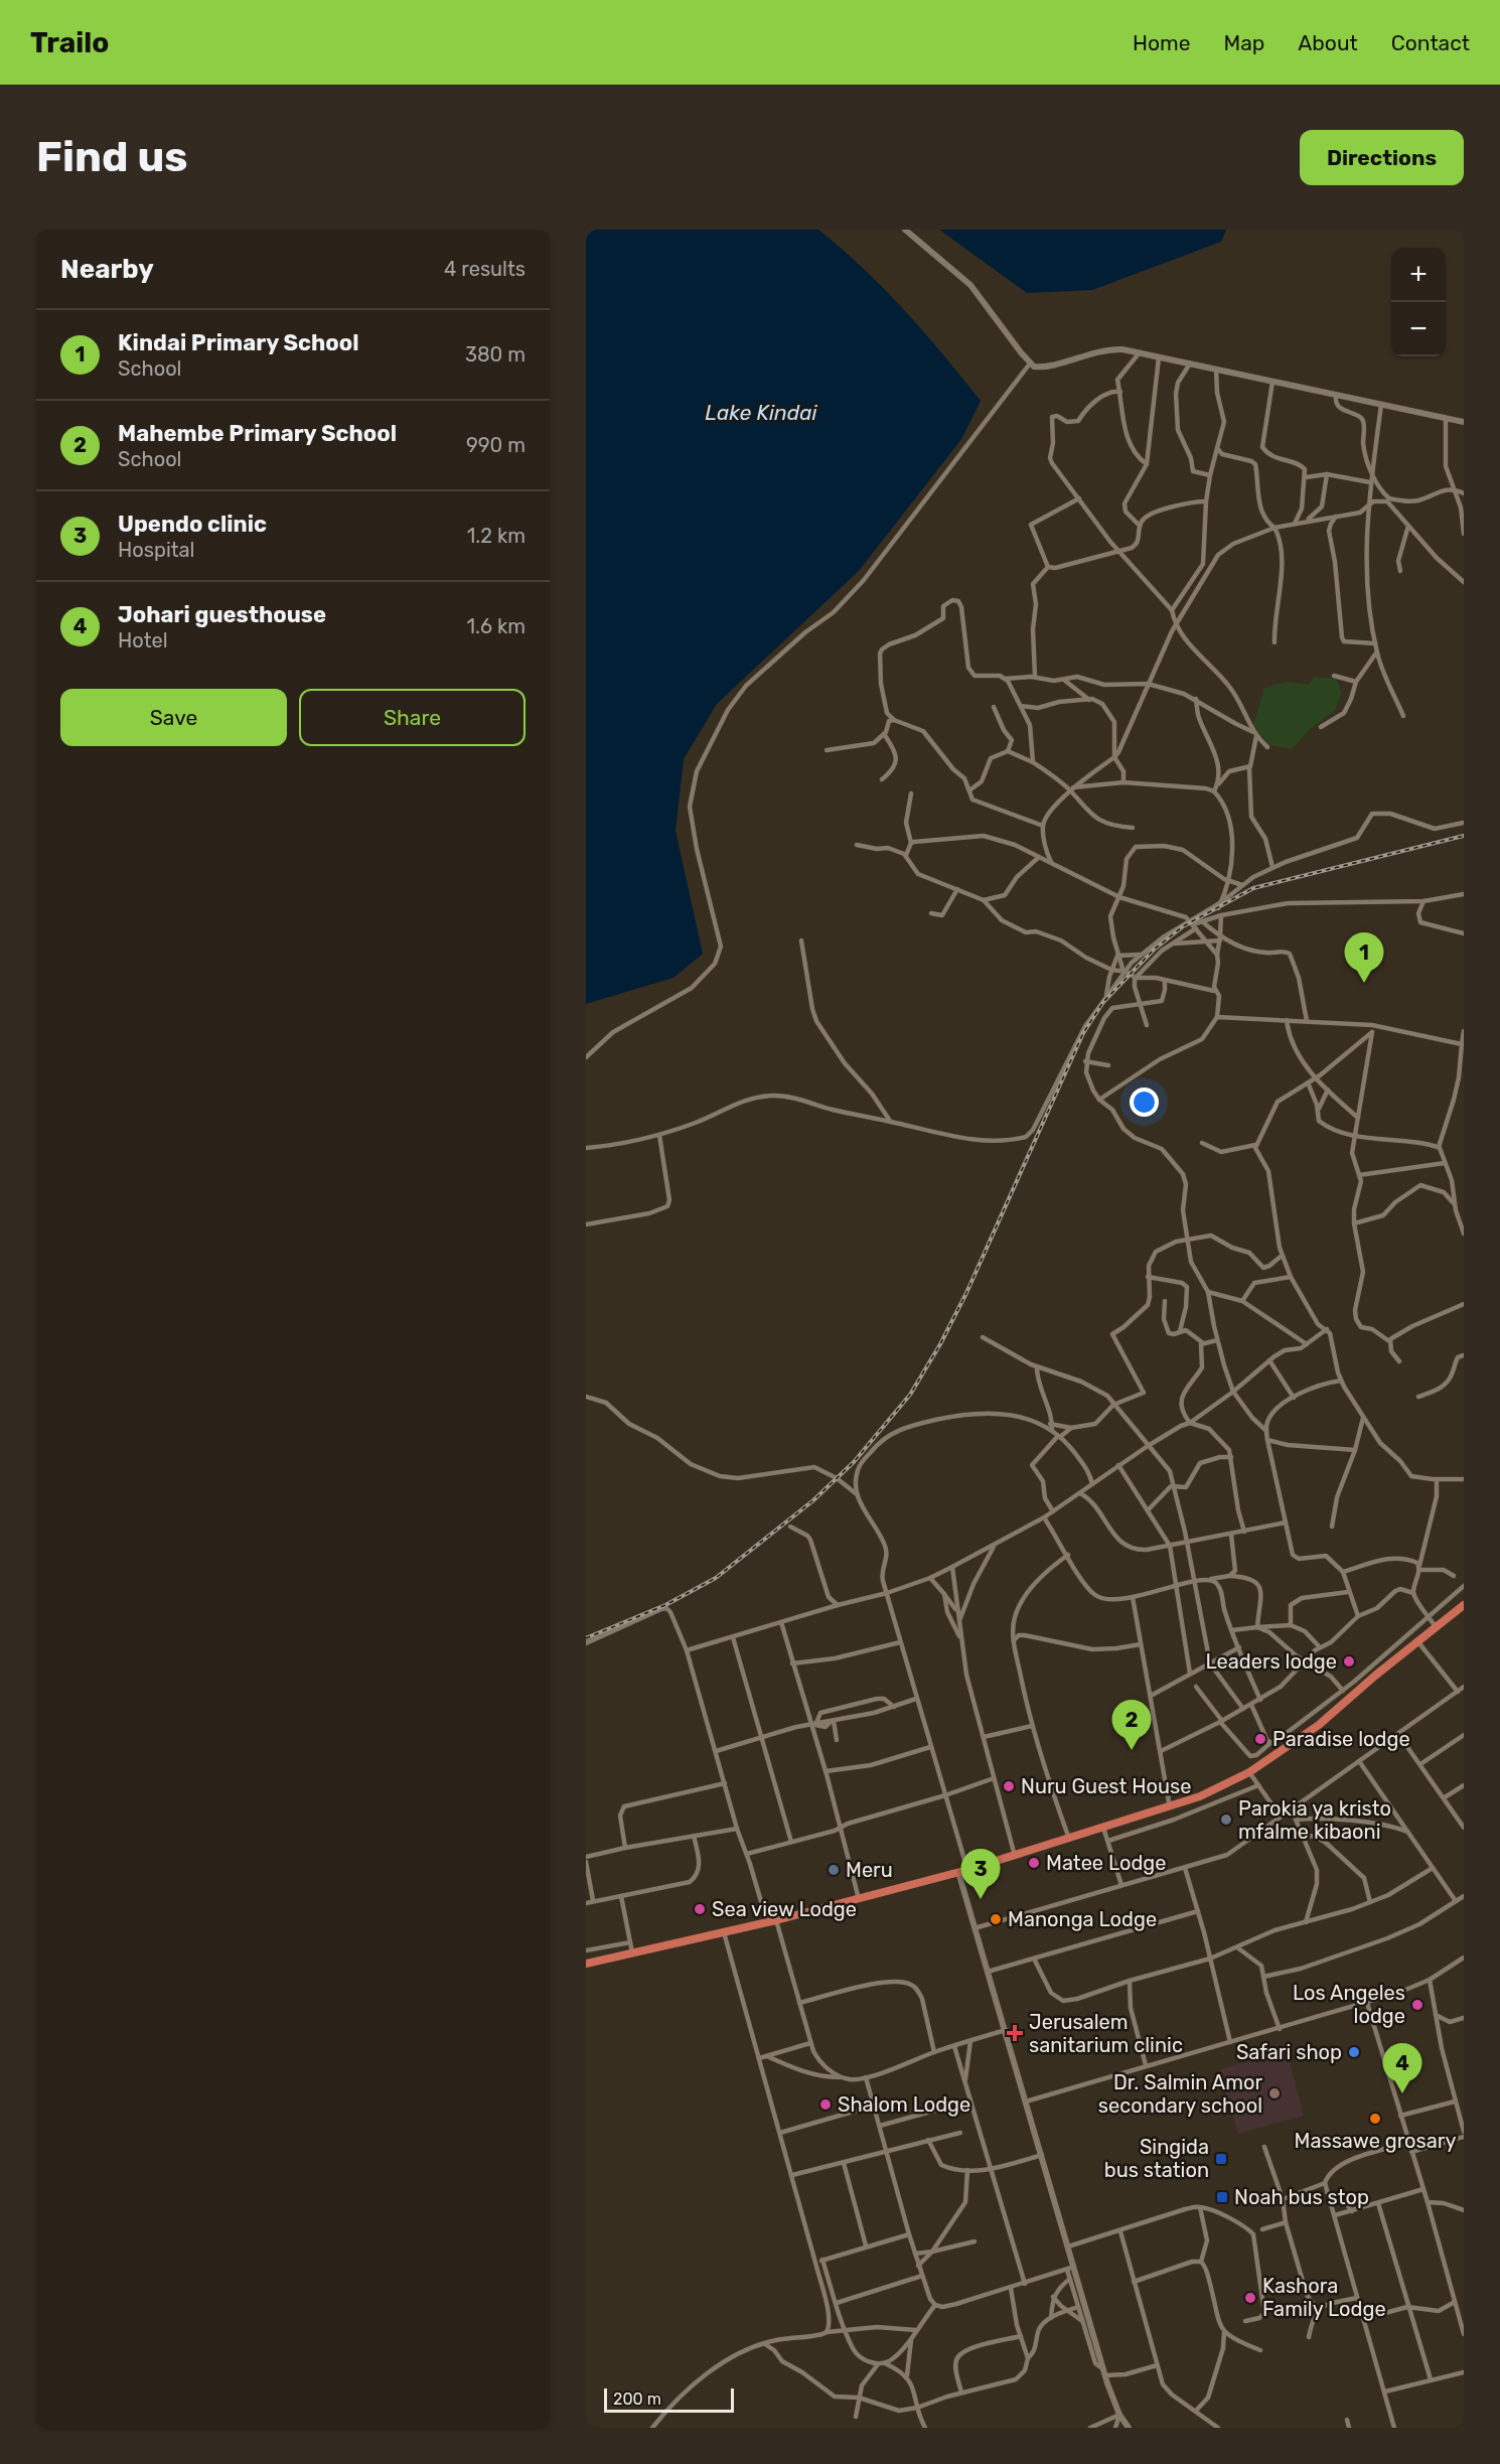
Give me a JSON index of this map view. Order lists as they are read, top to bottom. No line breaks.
{"water":["Lake Kindai"],"places":{"other":["Leaders lodge","Paradise lodge","Nuru Guest House","Parokia ya kristo mfalme kibaoni","Matee Lodge","Meru","Sea view Lodge","Manonga Lodge","Los Angeles lodge","Safari shop","Dr. Salmin Amor secondary school","Shalom Lodge","Massawe grosary","Kashora Family Lodge"],"health":["Jerusalem sanitarium clinic"],"transit":["Singida bus station","Noah bus stop"]},"scale_bar":"200 m","page":{"header":"Trailo","nav":["Home","Map","About","Contact"],"buttons":["Directions",["Save","Share"]],"title":"Find us","heading":["Nearby","4 results"],"map_buttons":["+","−"],"list":[{"mark":"1","name":"Kindai Primary School","note":"School","value":"380 m"},{"mark":"2","name":"Mahembe Primary School","note":"School","value":"990 m"},{"mark":"3","name":"Upendo clinic","note":"Hospital","value":"1.2 km"},{"mark":"4","name":"Johari guesthouse","note":"Hotel","value":"1.6 km"}],"pins":["1","2","3","4"],"scale":"200 m"}}
